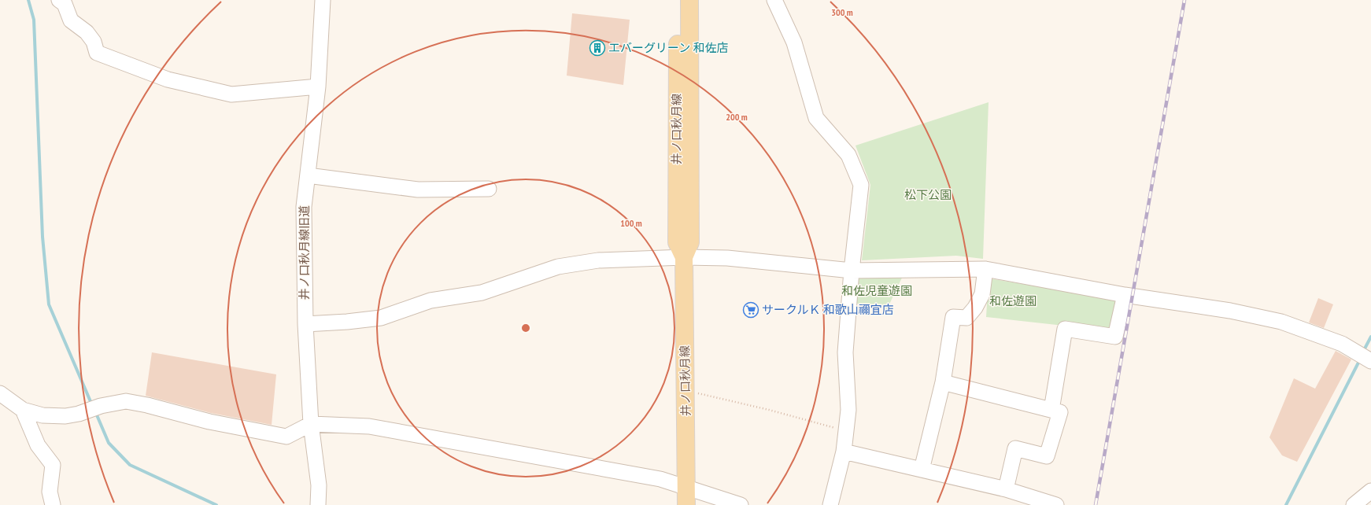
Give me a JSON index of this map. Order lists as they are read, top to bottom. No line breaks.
{"streets":{"main road":["井ノ口秋月線"],"street":["井ノ口秋月線旧道"]},"parks":["松下公園","和佐児童遊園","和佐遊園"],"places":{"building":["エバーグリーン 和佐店"],"supermarket":["サークルＫ 和歌山禰宜店"]},"rings":["300 m","200 m","100 m"]}
